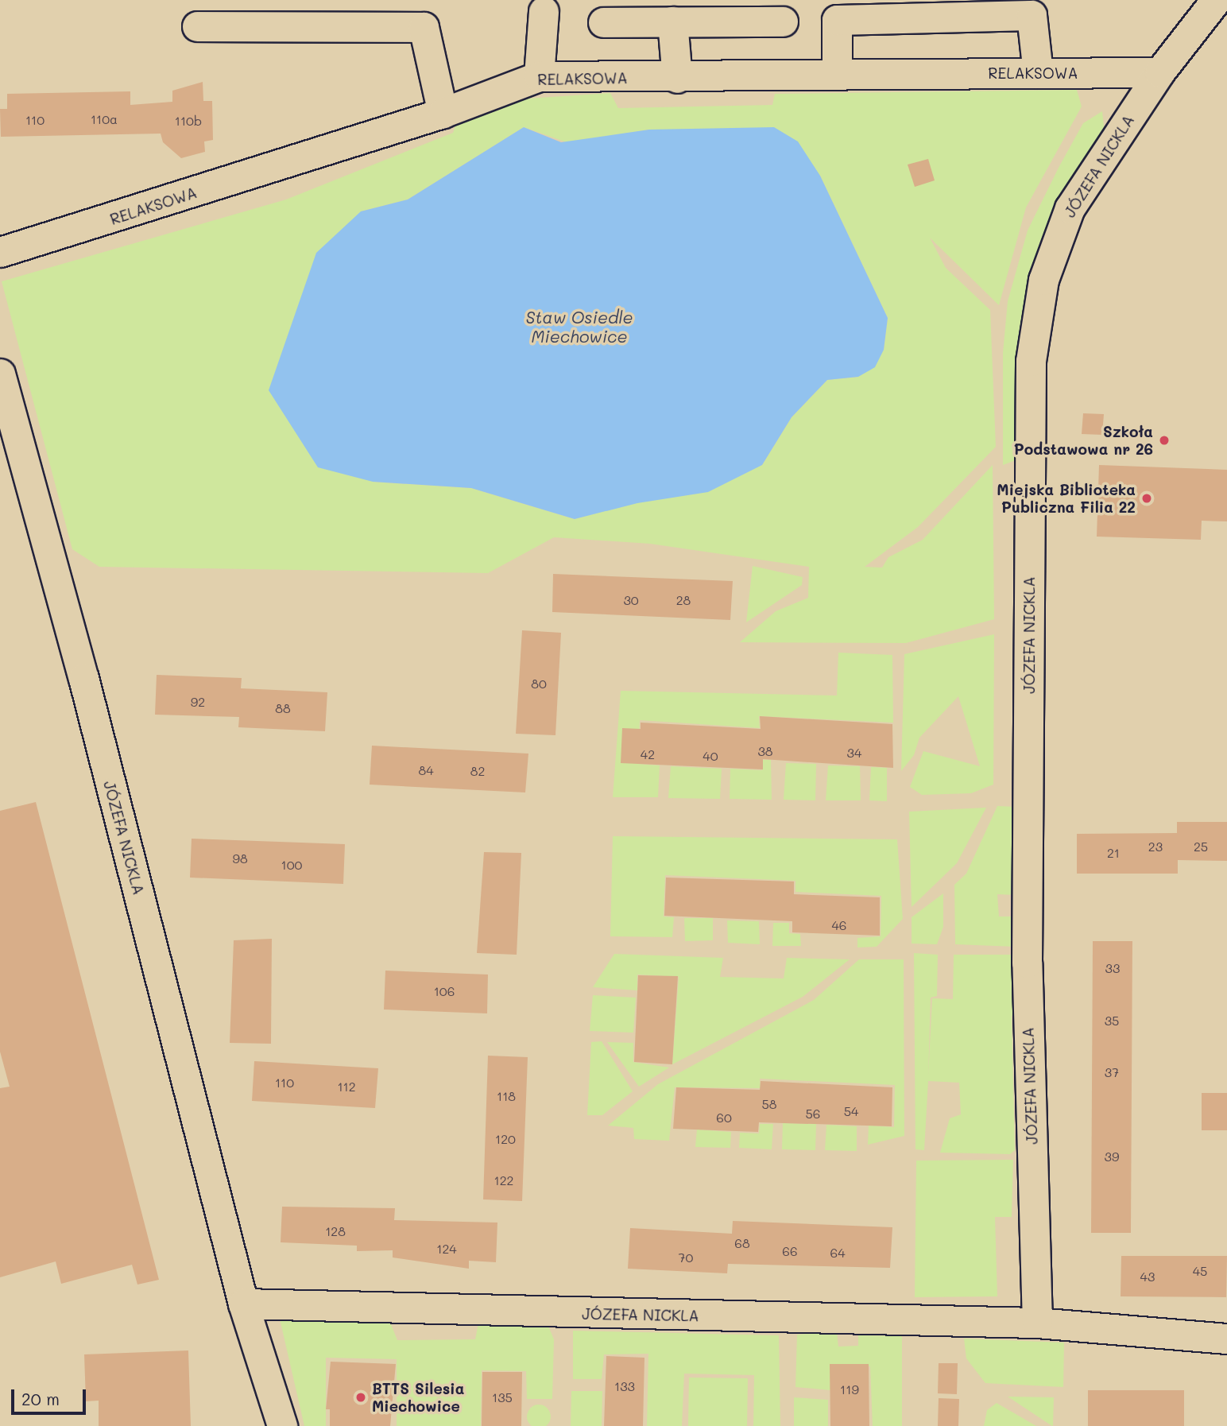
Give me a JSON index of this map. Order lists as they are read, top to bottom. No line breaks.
{"streets":{"street":["RELAKSOWA","JÓZEFA NICKLA"]},"crossings":[["RELAKSOWA","JÓZEFA NICKLA"]],"water":["Staw Osiedle Miechowice"],"places":["Szkoła Podstawowa nr 26","Miejska Biblioteka Publiczna Filia 22","BTTS Silesia Miechowice"],"house_numbers":["110a","110","110b","30","28","80","92","88","38","34","42","40","84","82","23","25","21","98","100","46","33","106","35","37","110","112","118","58","54","56","60","120","39","122","128","68","124","66","64","70","45","43","133","119","135"],"scale_bar":"20 m"}
